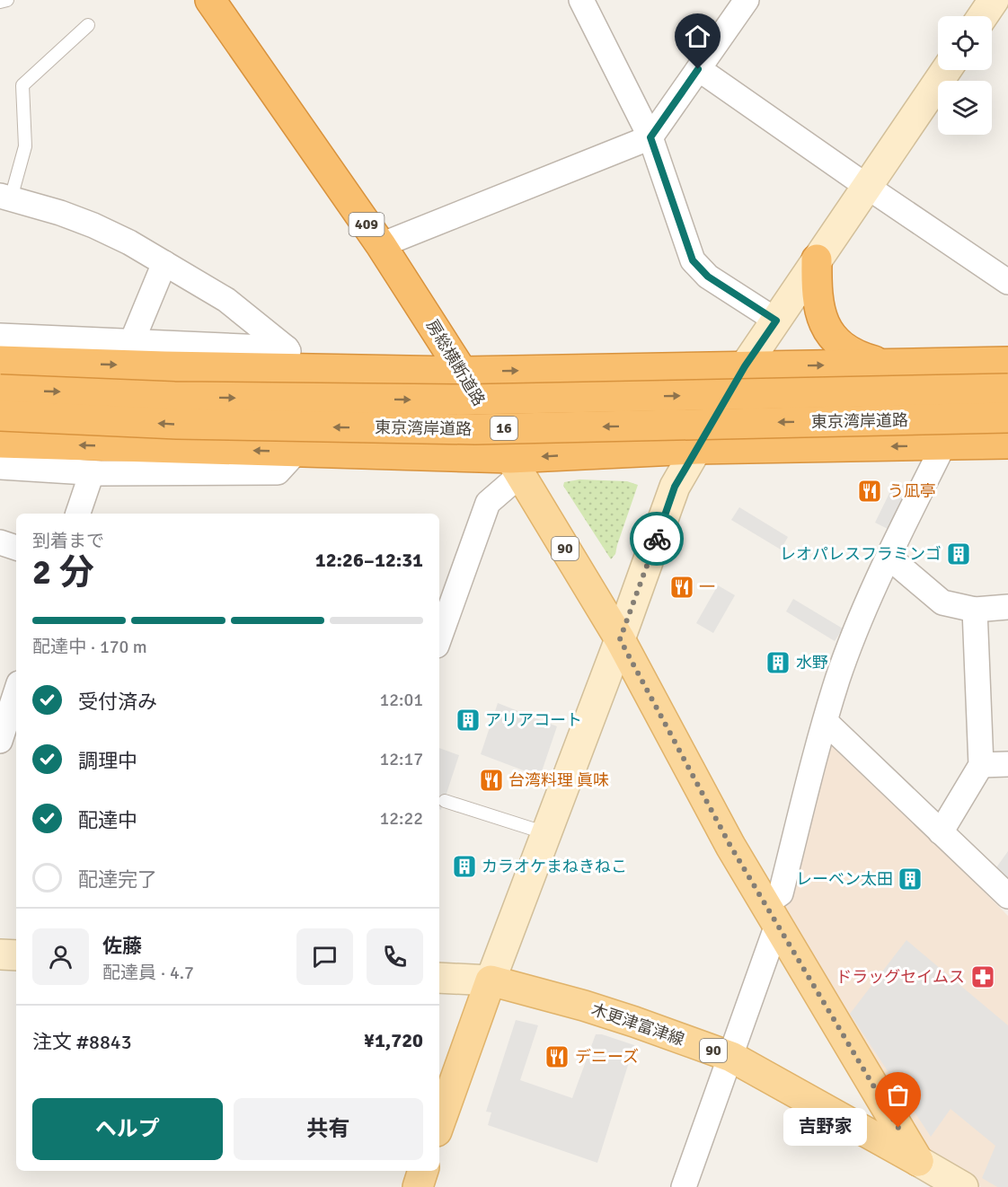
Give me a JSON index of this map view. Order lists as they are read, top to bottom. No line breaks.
{"streets":{"highway":["409","房総横断道路","東京湾岸道路","16"],"main road":["90","木更津富津線"]},"crossings":[["房総横断道路","16"],["房総横断道路","木更津富津線"]],"places":{"restaurant":["う凪亭","一","台湾料理 眞味","デニーズ"],"building":["レオパレスフラミンゴ","水野","アリアコート","カラオケまねきねこ","レーベン太田"],"pharmacy":["ドラッグセイムス"],"other":["吉野家"]},"page":{"heading":["2 分","到着まで","12:26–12:31"],"panel":["佐藤","配達員 · 4.7","注文 #8843","¥1,720"],"bar":"配達中 · 170 m","list":[["受付済み","12:01"],["調理中","12:17"],["配達中","12:22"],"配達完了"],"buttons":["ヘルプ","共有"],"bubble":"吉野家"}}
